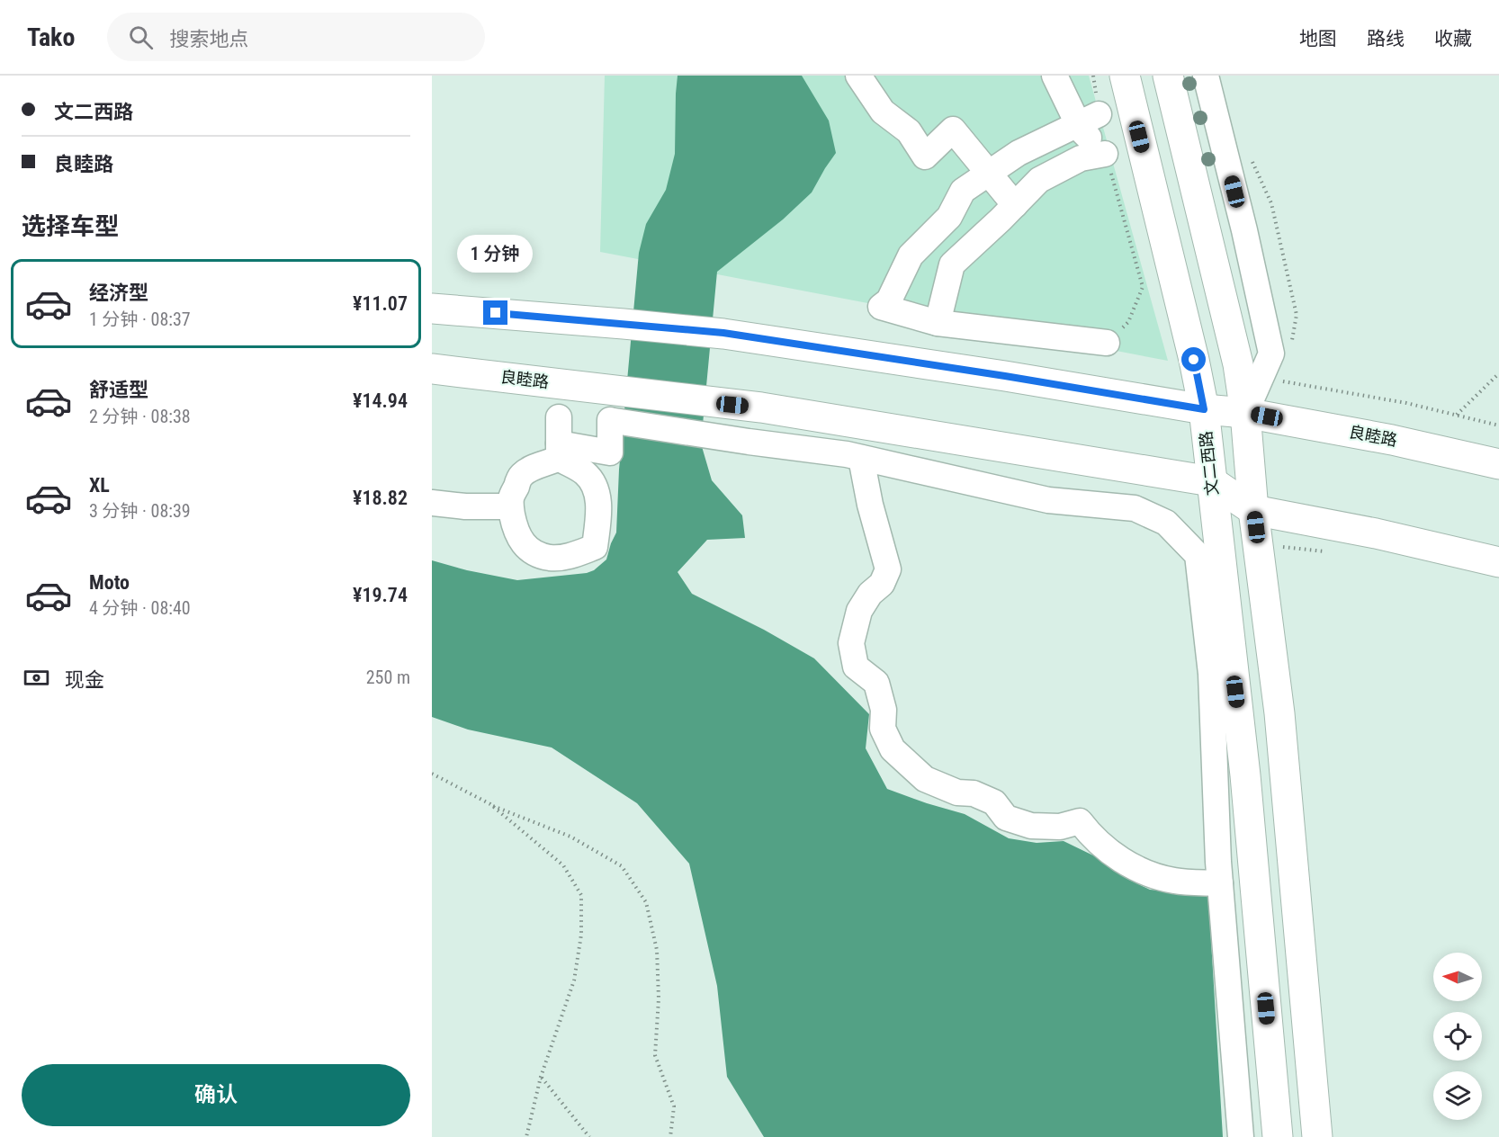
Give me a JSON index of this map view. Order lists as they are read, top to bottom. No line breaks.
{"streets":{"main road":["良睦路","文二西路"]},"crossings":[["良睦路","文二西路"]],"north":"left","page":{"header":"Tako","search":"搜索地点","nav":["地图","路线","收藏"],"banner":["文二西路","良睦路"],"heading":"选择车型","bubble":"1 分钟","list":[{"name":"经济型","note":"1 分钟 · 08:37","value":"¥11.07"},{"name":"舒适型","note":"2 分钟 · 08:38","value":"¥14.94"},{"name":"XL","note":"3 分钟 · 08:39","value":"¥18.82"},{"name":"Moto","note":"4 分钟 · 08:40","value":"¥19.74"}],"pay":["现金","250 m"],"buttons":"确认"}}
